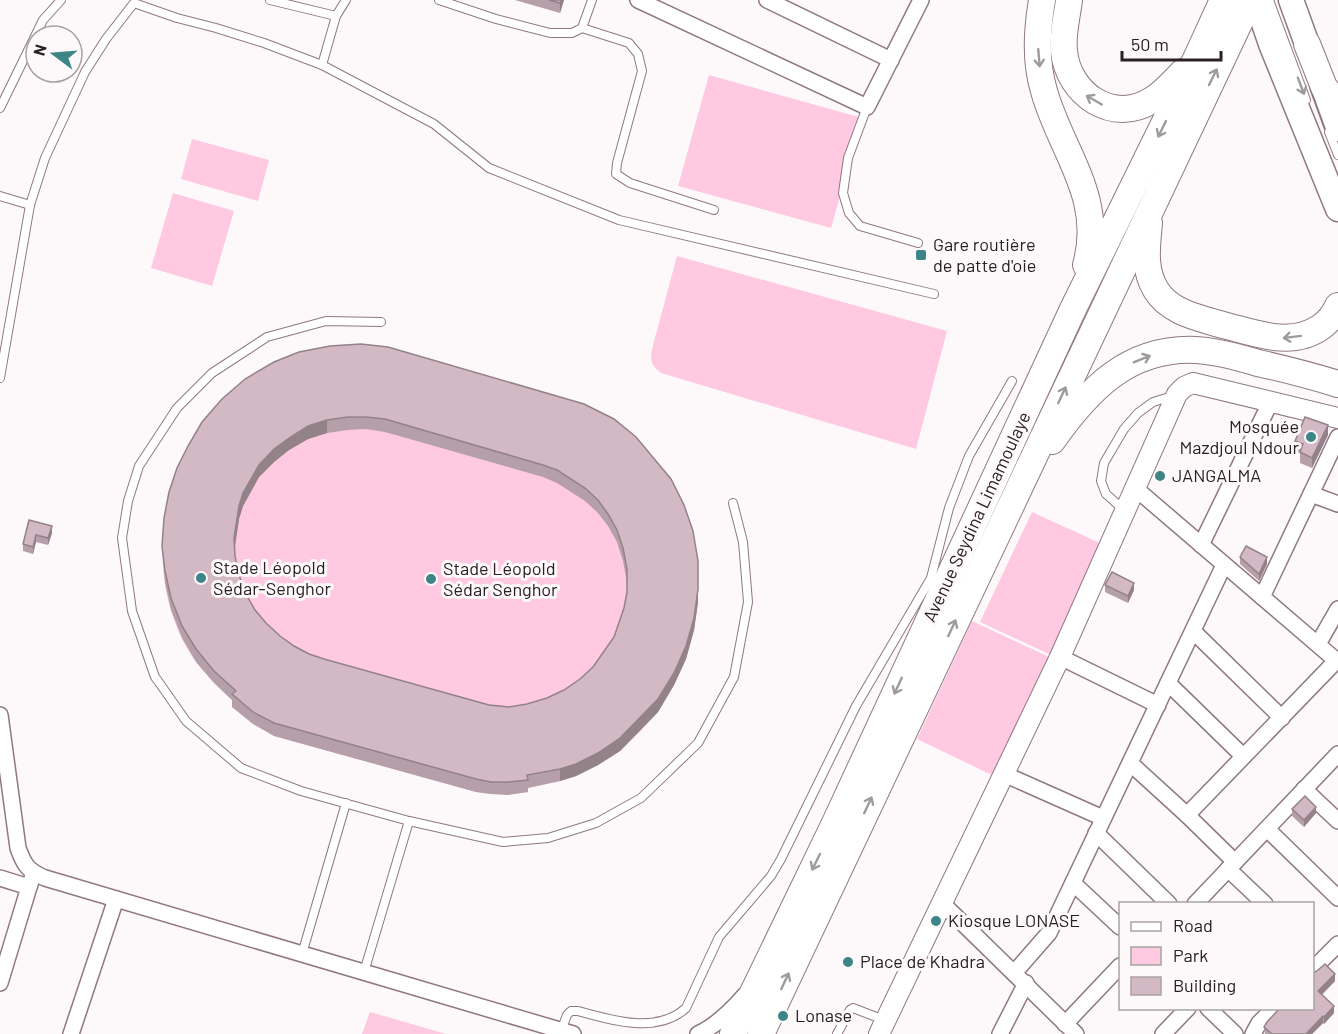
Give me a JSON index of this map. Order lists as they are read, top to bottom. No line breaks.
{"streets":{"highway":["Avenue Seydina Limamoulaye"]},"places":{"transit":["Gare routière de patte d'oie"],"other":["Mosquée Mazdjoul Ndour","JANGALMA","Stade Léopold Sédar-Senghor","Stade Léopold Sédar Senghor","Kiosque LONASE","Place de Khadra","Lonase"]},"legend":["Road","Park","Building"],"scale_bar":"50 m","north":"left"}
